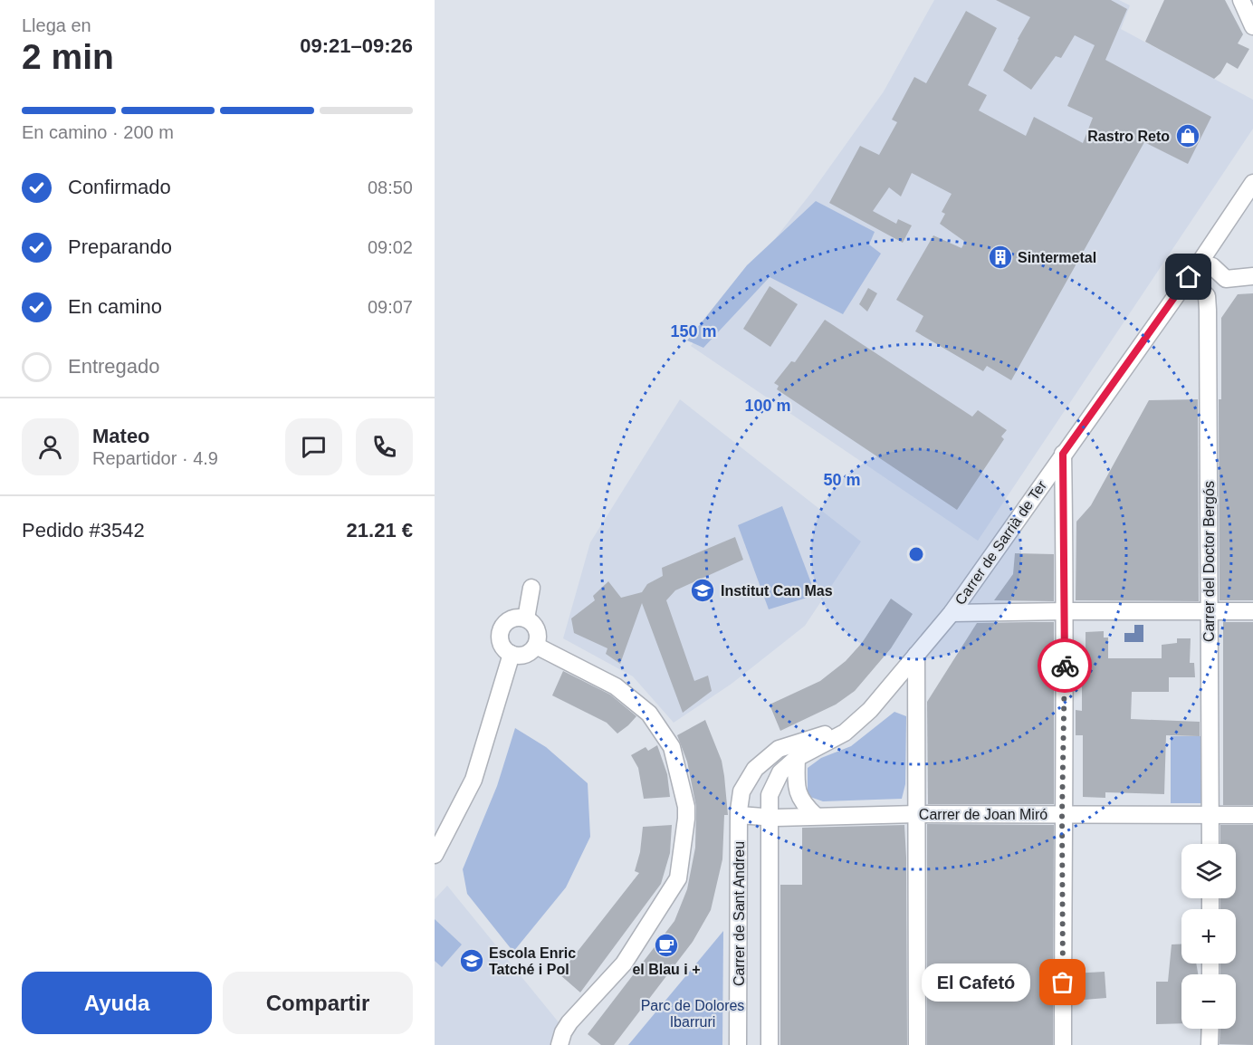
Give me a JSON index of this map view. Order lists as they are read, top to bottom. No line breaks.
{"streets":{"street":["Carrer de Sarrià de Ter","Carrer del Doctor Bergós","Carrer de Joan Miró","Carrer de Sant Andreu"]},"crossings":[["Carrer de Sarrià de Ter","Carrer del Doctor Bergós"],["Carrer de Sarrià de Ter","Carrer de Joan Miró"],["Carrer de Sarrià de Ter","Carrer de Sant Andreu"],["Carrer del Doctor Bergós","Carrer de Joan Miró"],["Carrer de Joan Miró","Carrer de Sant Andreu"]],"parks":["Parc de Dolores Ibarruri"],"places":{"shop":["Rastro Reto"],"building":["Sintermetal"],"school or university":["Institut Can Mas","Escola Enric Tatché i Pol"],"cafe":["el Blau i +"],"other":["El Cafetó"]},"page":{"heading":["2 min","Llega en","09:21–09:26"],"panel":["Mateo","Repartidor · 4.9","Pedido #3542","21.21 €"],"bar":"En camino · 200 m","list":[["Confirmado","08:50"],["Preparando","09:02"],["En camino","09:07"],"Entregado"],"map_buttons":["+","−"],"buttons":["Ayuda","Compartir"],"bubble":"El Cafetó"},"rings":["150 m","100 m","50 m"]}
